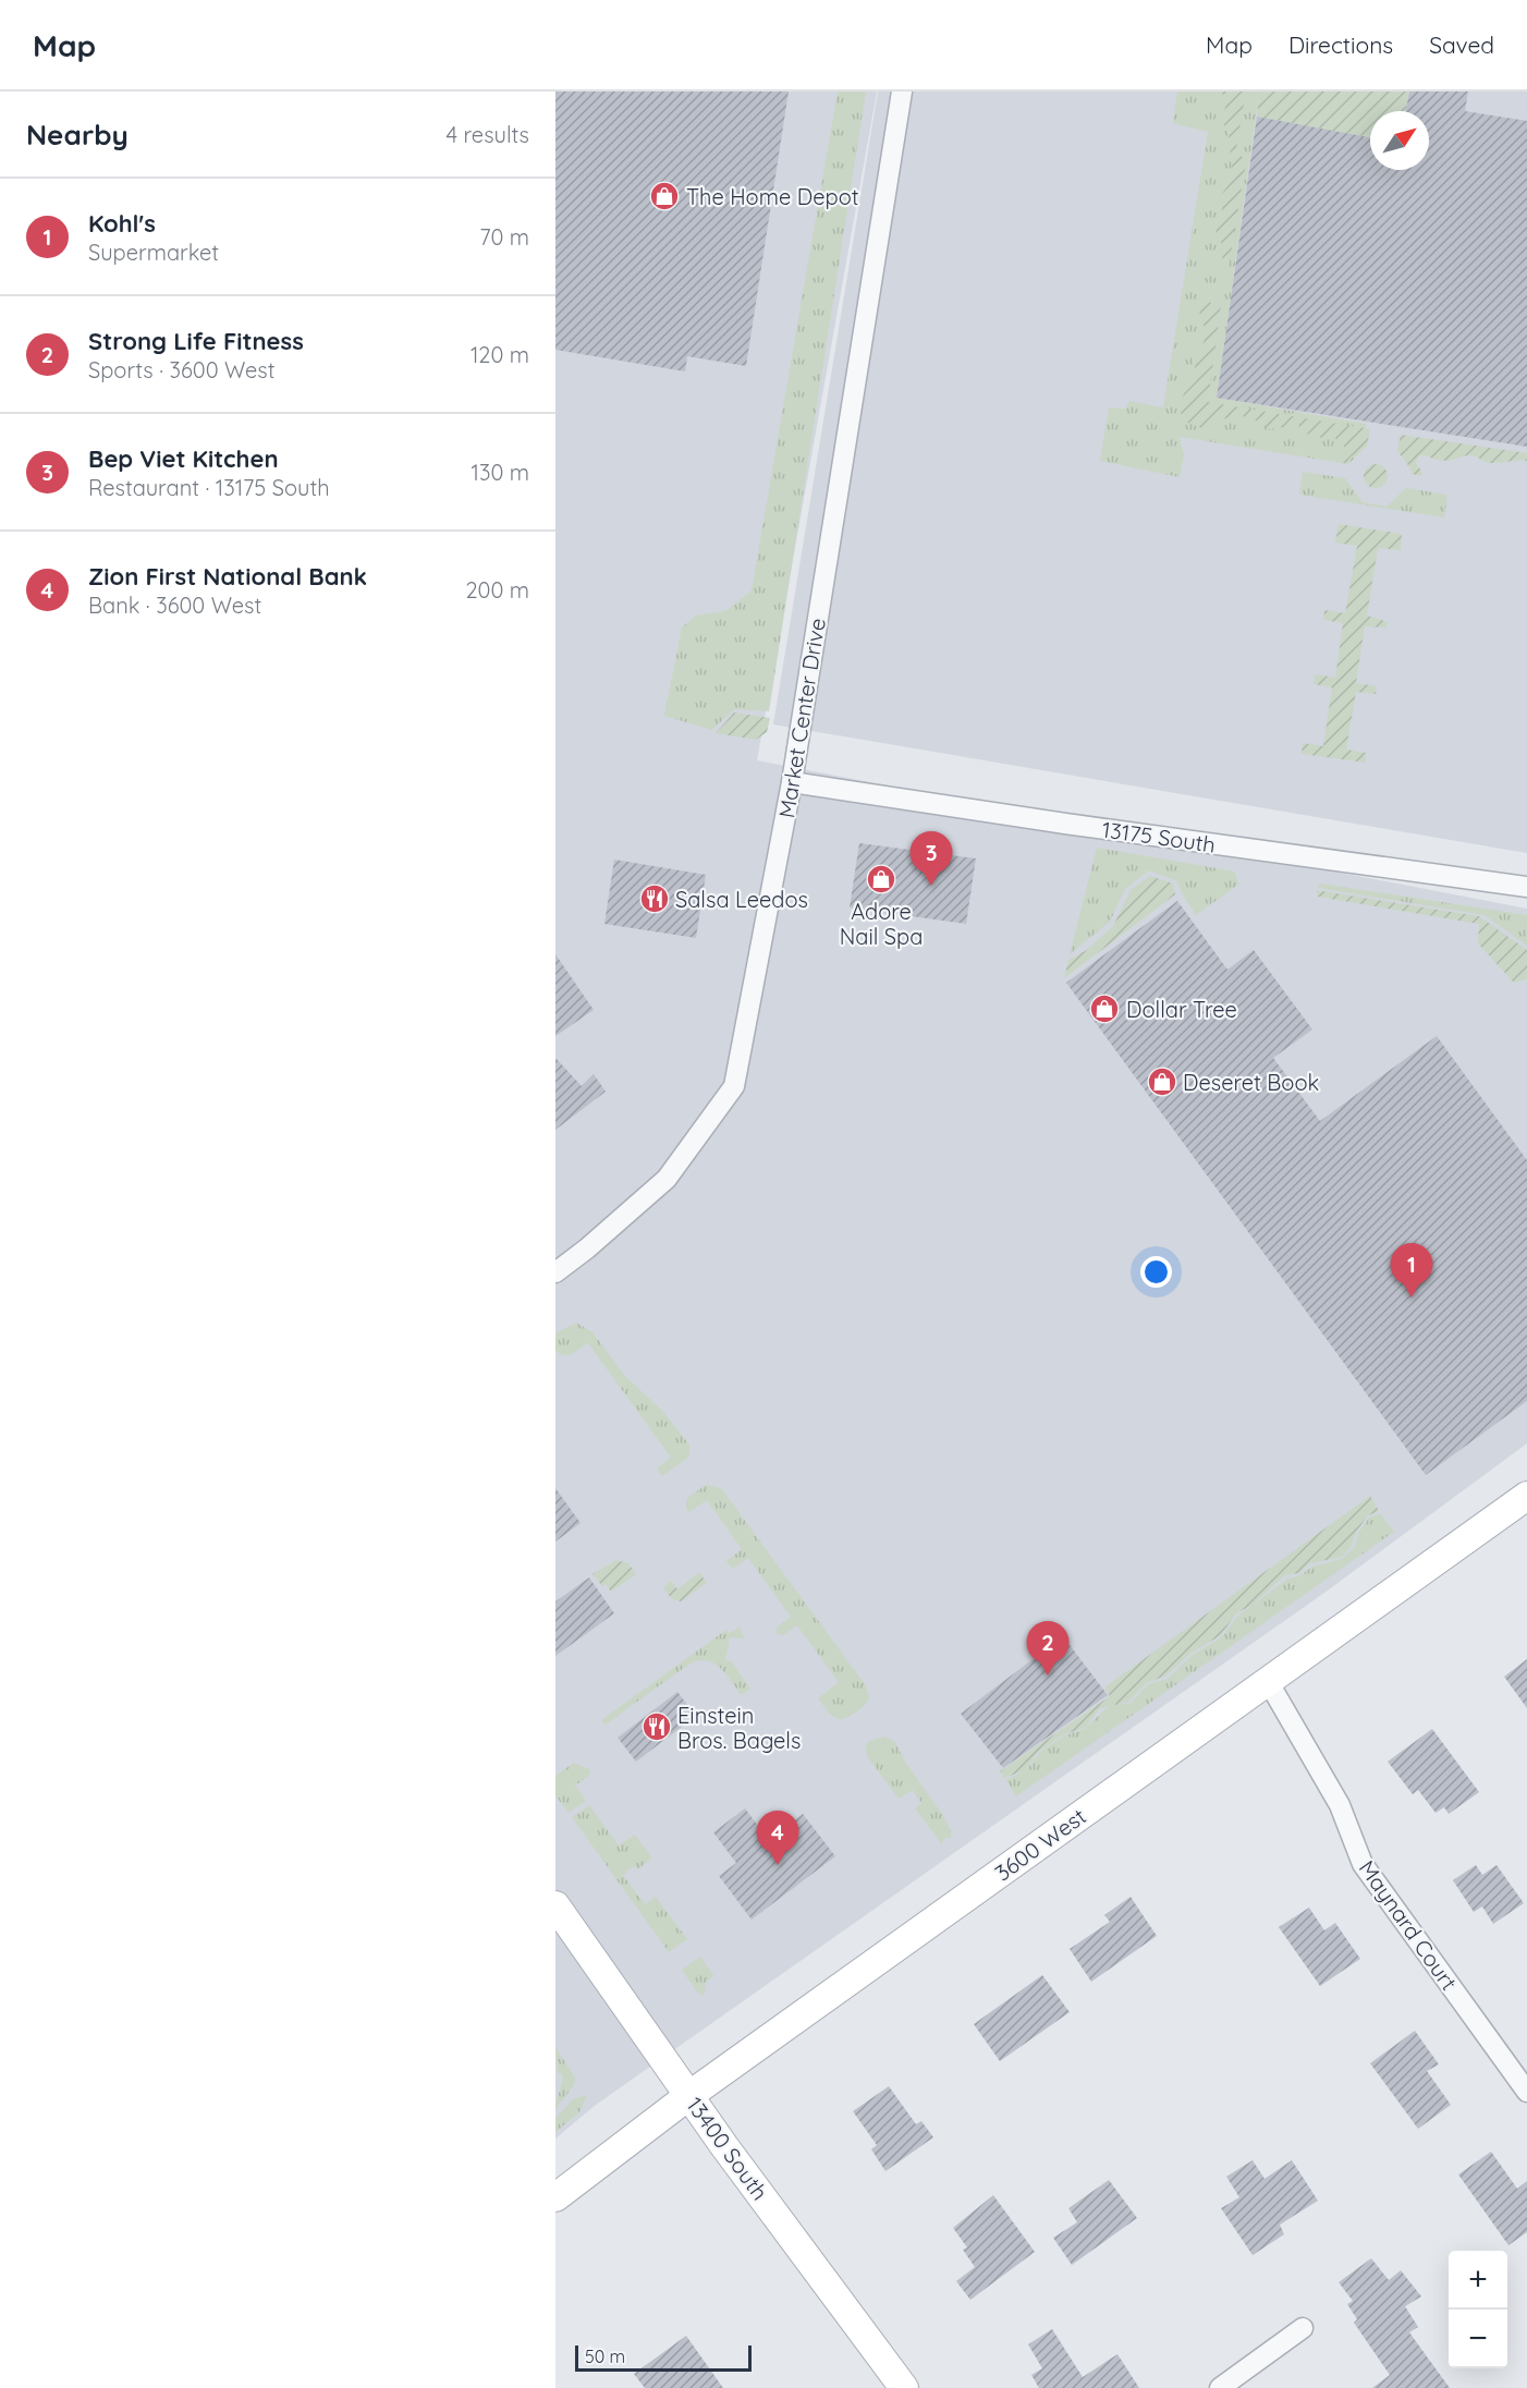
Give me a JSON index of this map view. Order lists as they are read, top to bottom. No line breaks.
{"streets":{"main road":["3600 West","13400 South"],"street":["Market Center Drive","13175 South","Maynard Court"]},"crossings":[["Market Center Drive","13175 South"],["3600 West","Maynard Court"],["3600 West","13400 South"]],"places":{"shop":["The Home Depot","Adore Nail Spa","Dollar Tree","Deseret Book"],"restaurant":["Salsa Leedos","Einstein Bros. Bagels"]},"scale_bar":"50 m","north":"top right","page":{"header":"Map","nav":["Map","Directions","Saved"],"heading":["Nearby","4 results"],"list":[{"mark":"1","name":"Kohl's","note":"Supermarket","value":"70 m"},{"mark":"2","name":"Strong Life Fitness","note":"Sports · 3600 West","value":"120 m"},{"mark":"3","name":"Bep Viet Kitchen","note":"Restaurant · 13175 South","value":"130 m"},{"mark":"4","name":"Zion First National Bank","note":"Bank · 3600 West","value":"200 m"}],"pins":["3","1","2","4"],"map_buttons":["+","−"],"scale":"50 m"}}
